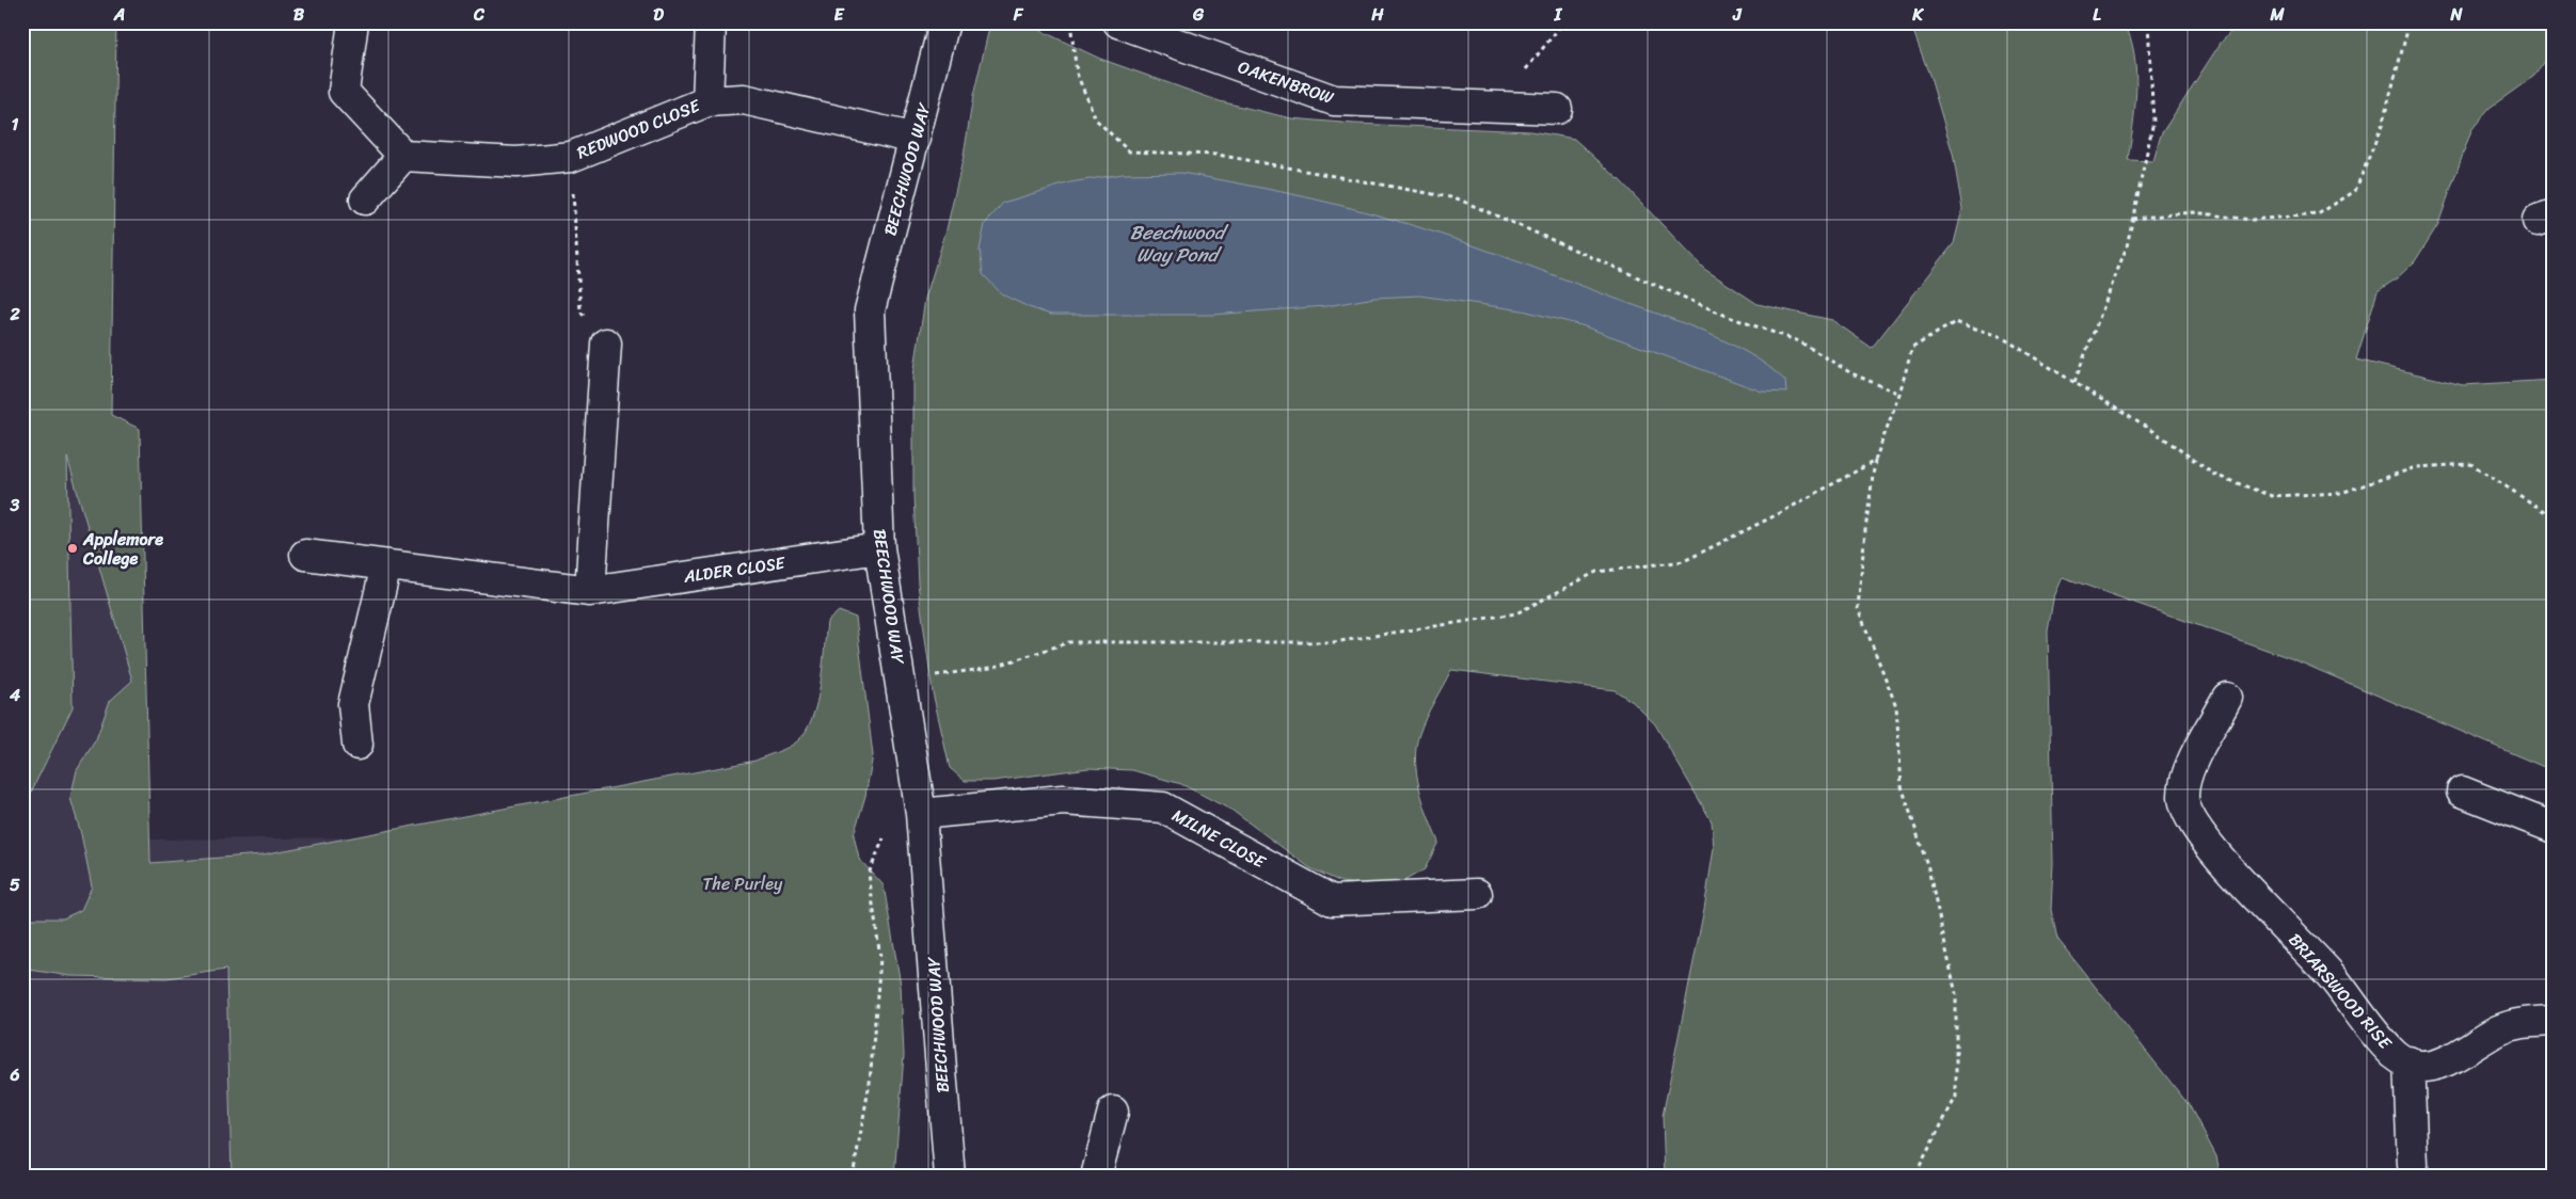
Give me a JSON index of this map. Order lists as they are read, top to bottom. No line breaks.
{"streets":{"street":["OAKENBROW","REDWOOD CLOSE","BEECHWOOD WAY","ALDER CLOSE","MILNE CLOSE","BRIARSWOOD RISE"]},"crossings":[["REDWOOD CLOSE","BEECHWOOD WAY"],["BEECHWOOD WAY","ALDER CLOSE"],["BEECHWOOD WAY","MILNE CLOSE"]],"water":["Beechwood Way Pond"],"parks":["The Purley"],"places":["Applemore College"],"grid":{"columns":["A","B","C","D","E","F","G","H","I","J","K","L","M","N"],"rows":["1","2","3","4","5","6"]}}
